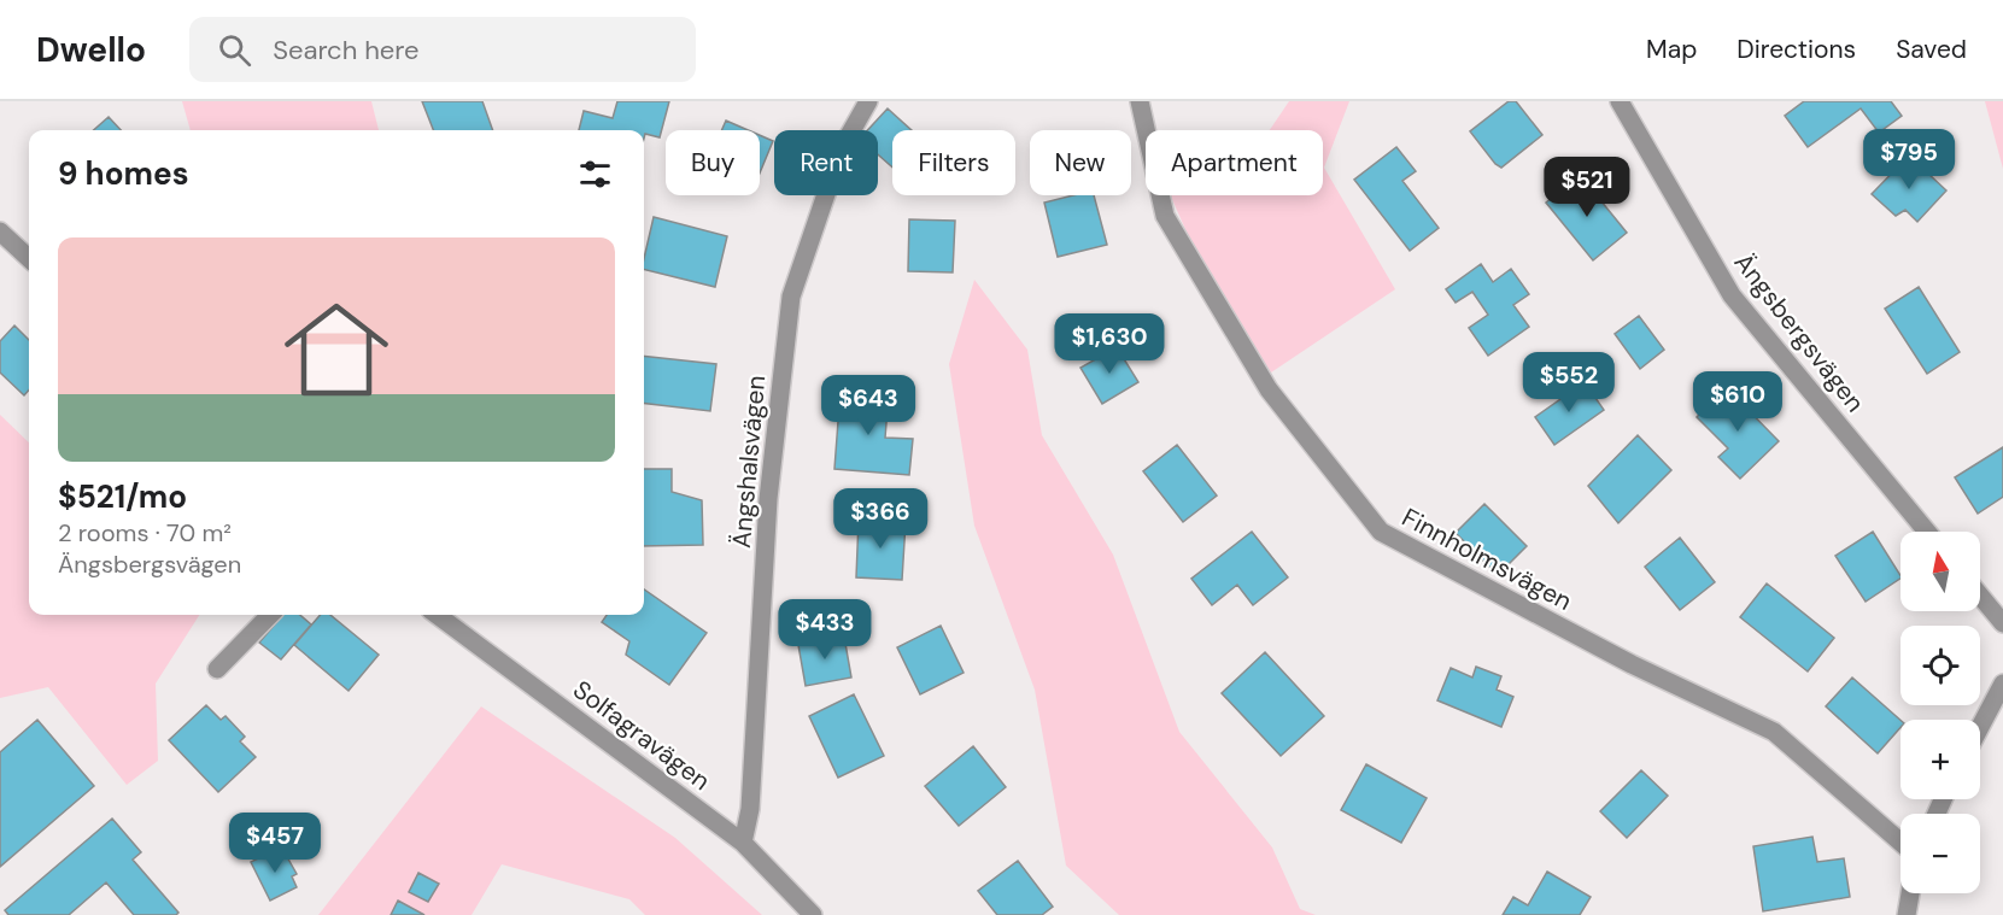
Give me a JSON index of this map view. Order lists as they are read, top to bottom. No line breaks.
{"streets":{"street":["Ängsbergsvägen","Ängshalsvägen","Finnholmsvägen","Solfagravägen"]},"crossings":[["Ängshalsvägen","Solfagravägen"]],"north":"top","page":{"header":"Dwello","search":"Search here","nav":["Map","Directions","Saved"],"price":["$795","$521","$1,630","$552","$610","$643","$366","$433","$457"],"chip":["Buy","Rent","Filters","New","Apartment"],"heading":"9 homes","list":[{"name":"$521/mo","note":"2 rooms · 70 m² · Ängsbergsvägen"}],"map_buttons":["+","−"]}}
